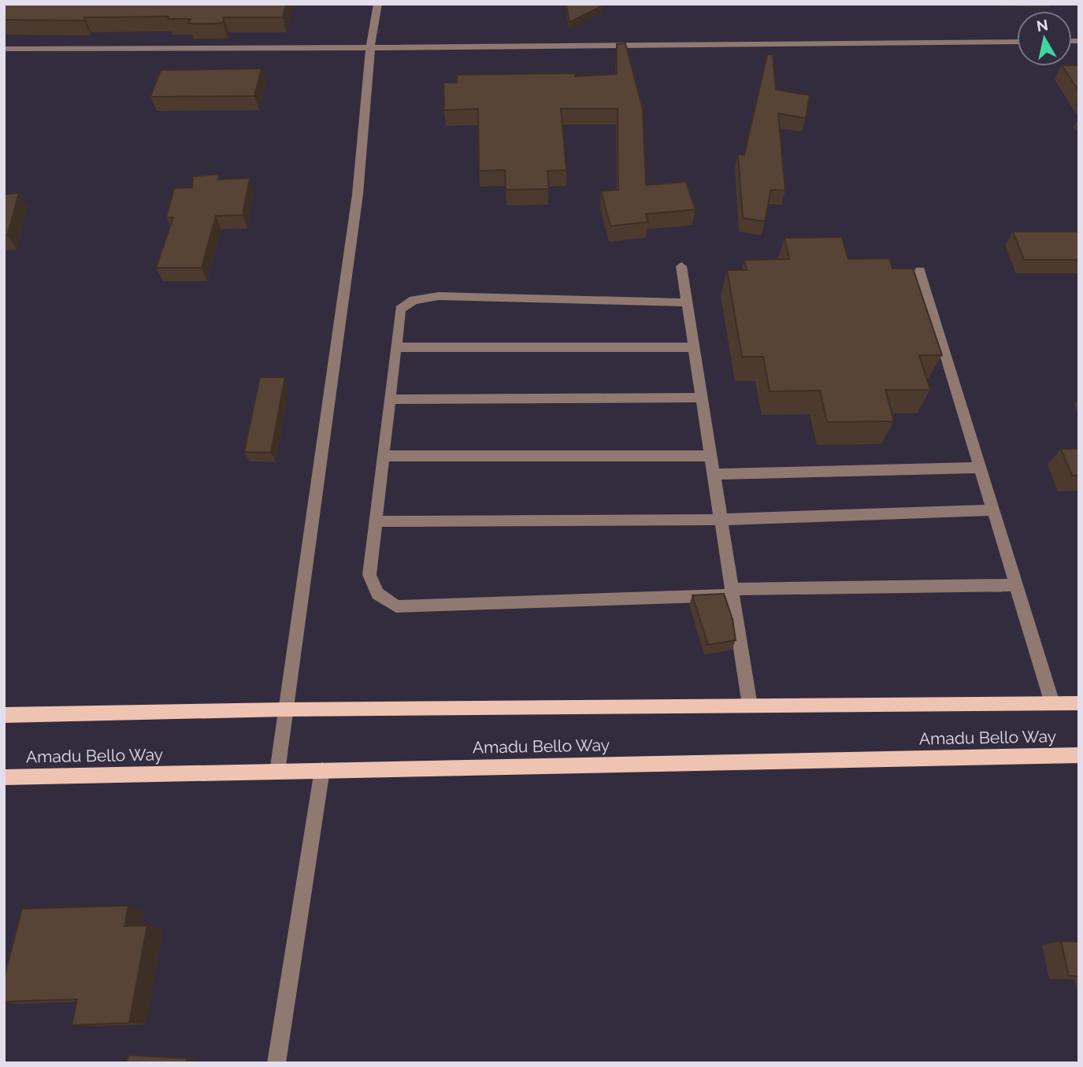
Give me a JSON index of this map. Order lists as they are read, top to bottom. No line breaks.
{"streets":{"main road":["Amadu Bello Way"]},"north":"top"}
